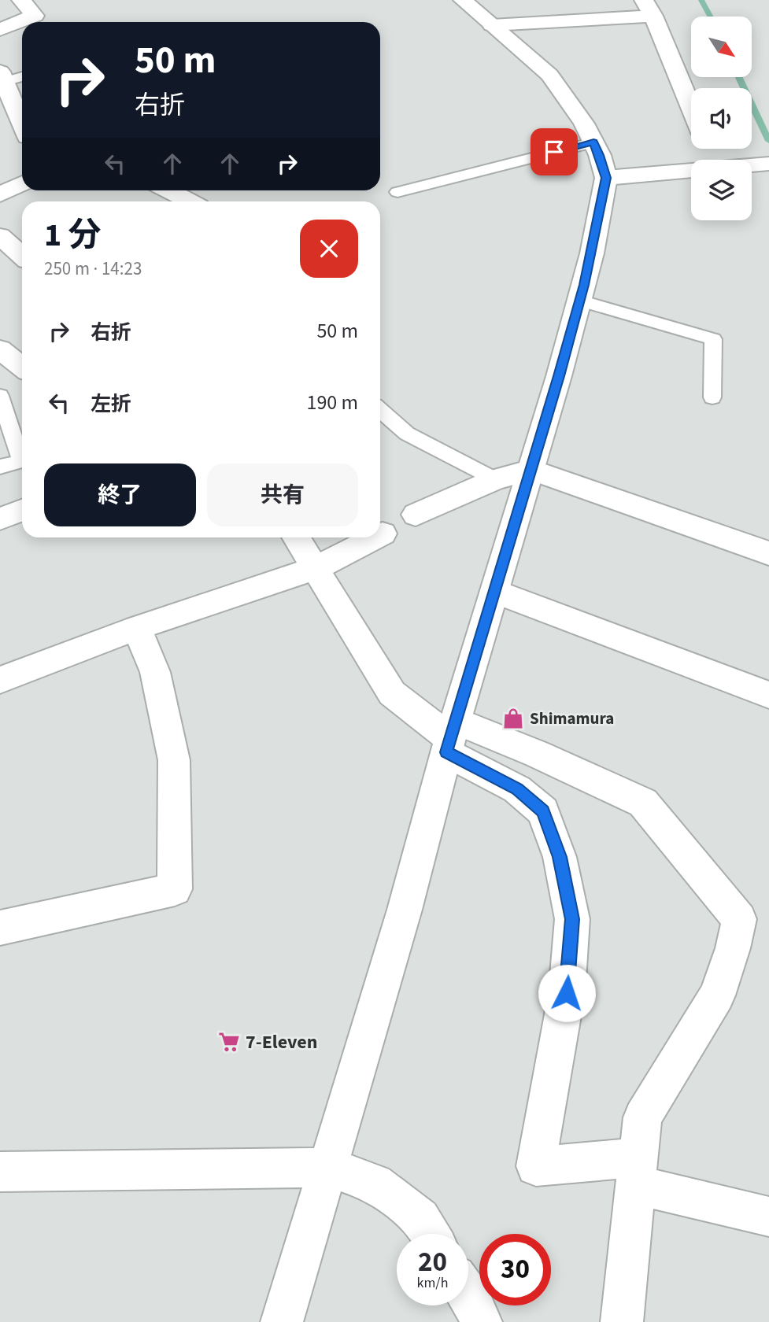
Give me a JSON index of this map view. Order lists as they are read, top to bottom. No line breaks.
{"places":{"shop":["Shimamura"],"supermarket":["7-Eleven"]},"north":"bottom right","page":{"turn":["50 m","右折"],"heading":["1 分","250 m · 14:23"],"list":[{"name":"右折","value":"50 m"},{"name":"左折","value":"190 m"}],"buttons":["終了","共有"],"speed":"20 km/h","limit":"30"}}
